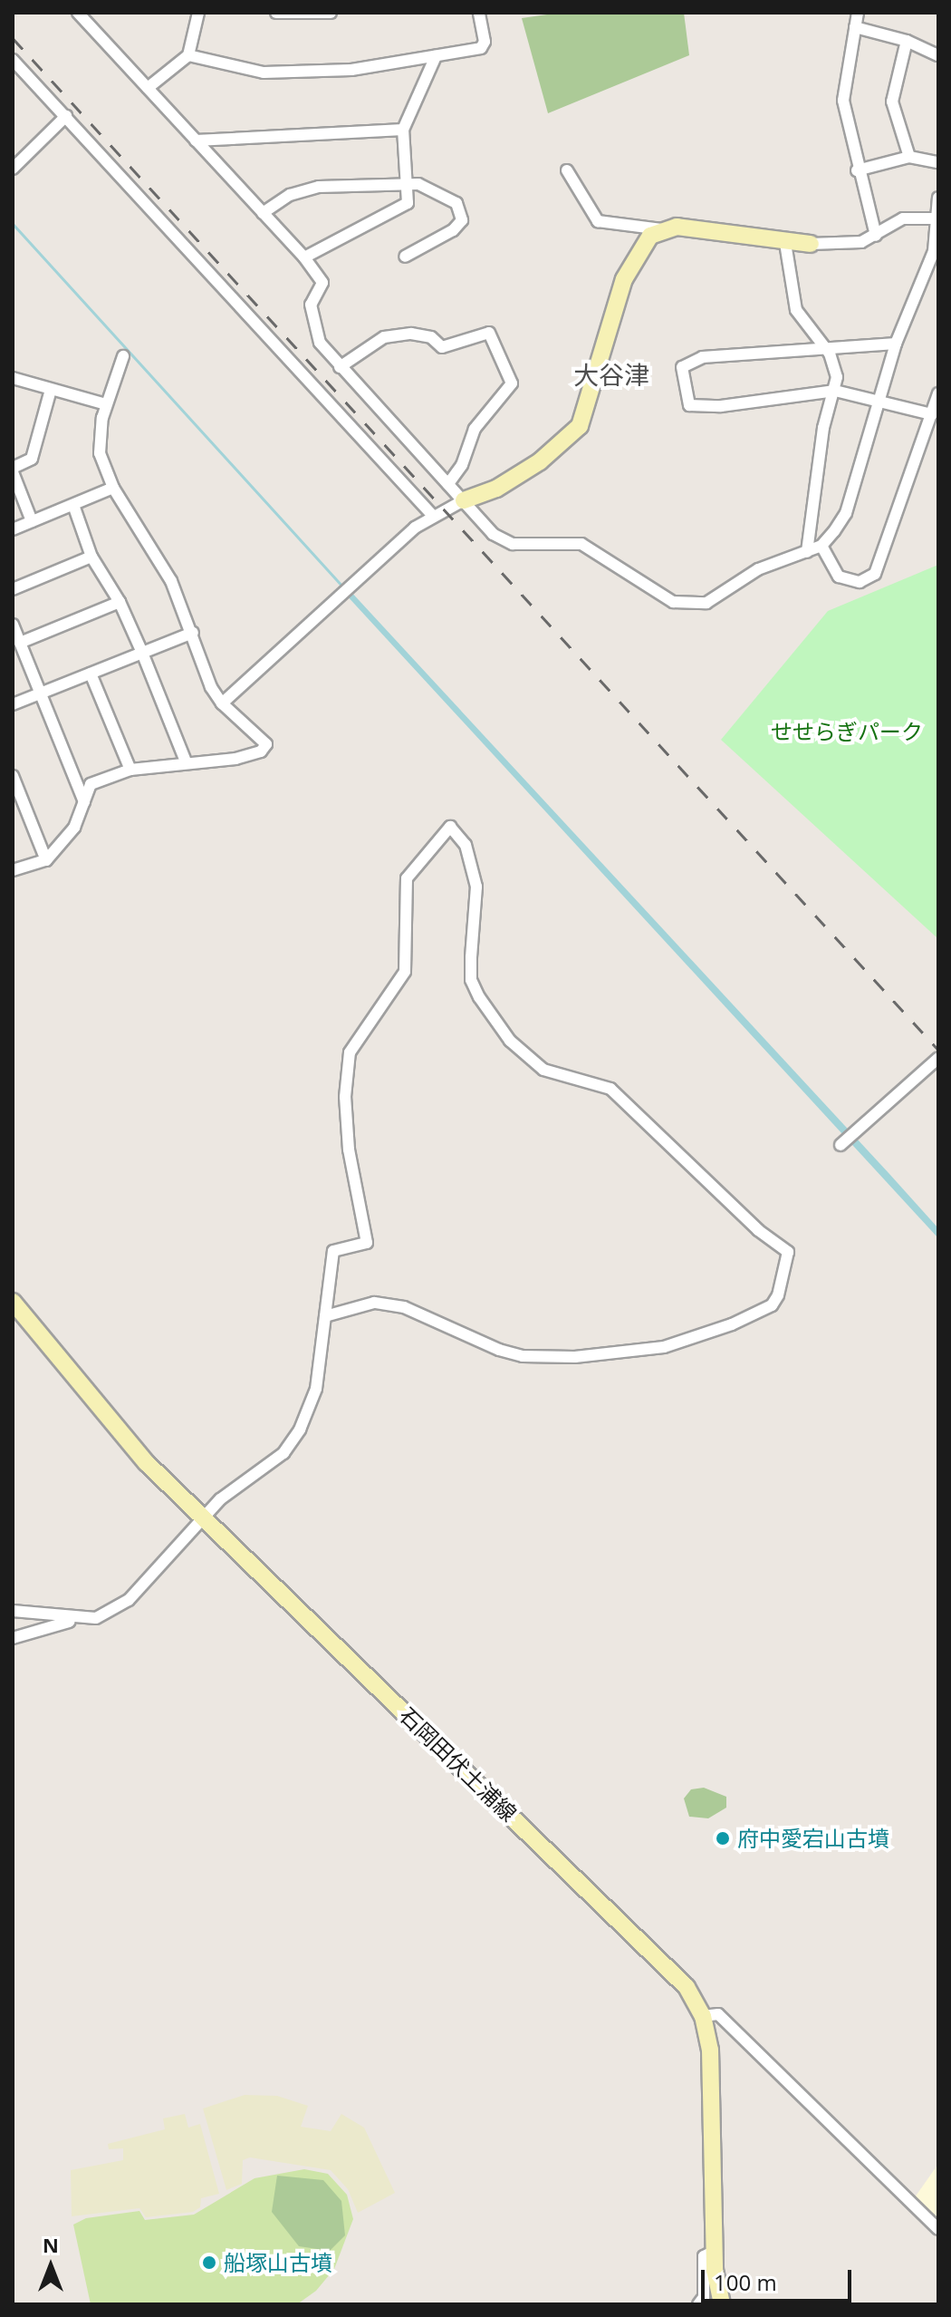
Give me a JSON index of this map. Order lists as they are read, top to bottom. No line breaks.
{"streets":{"main road":["石岡田伏土浦線"]},"districts":["大谷津"],"parks":["せせらぎパーク"],"places":["府中愛宕山古墳","船塚山古墳"],"scale_bar":"100 m","north":"top"}
